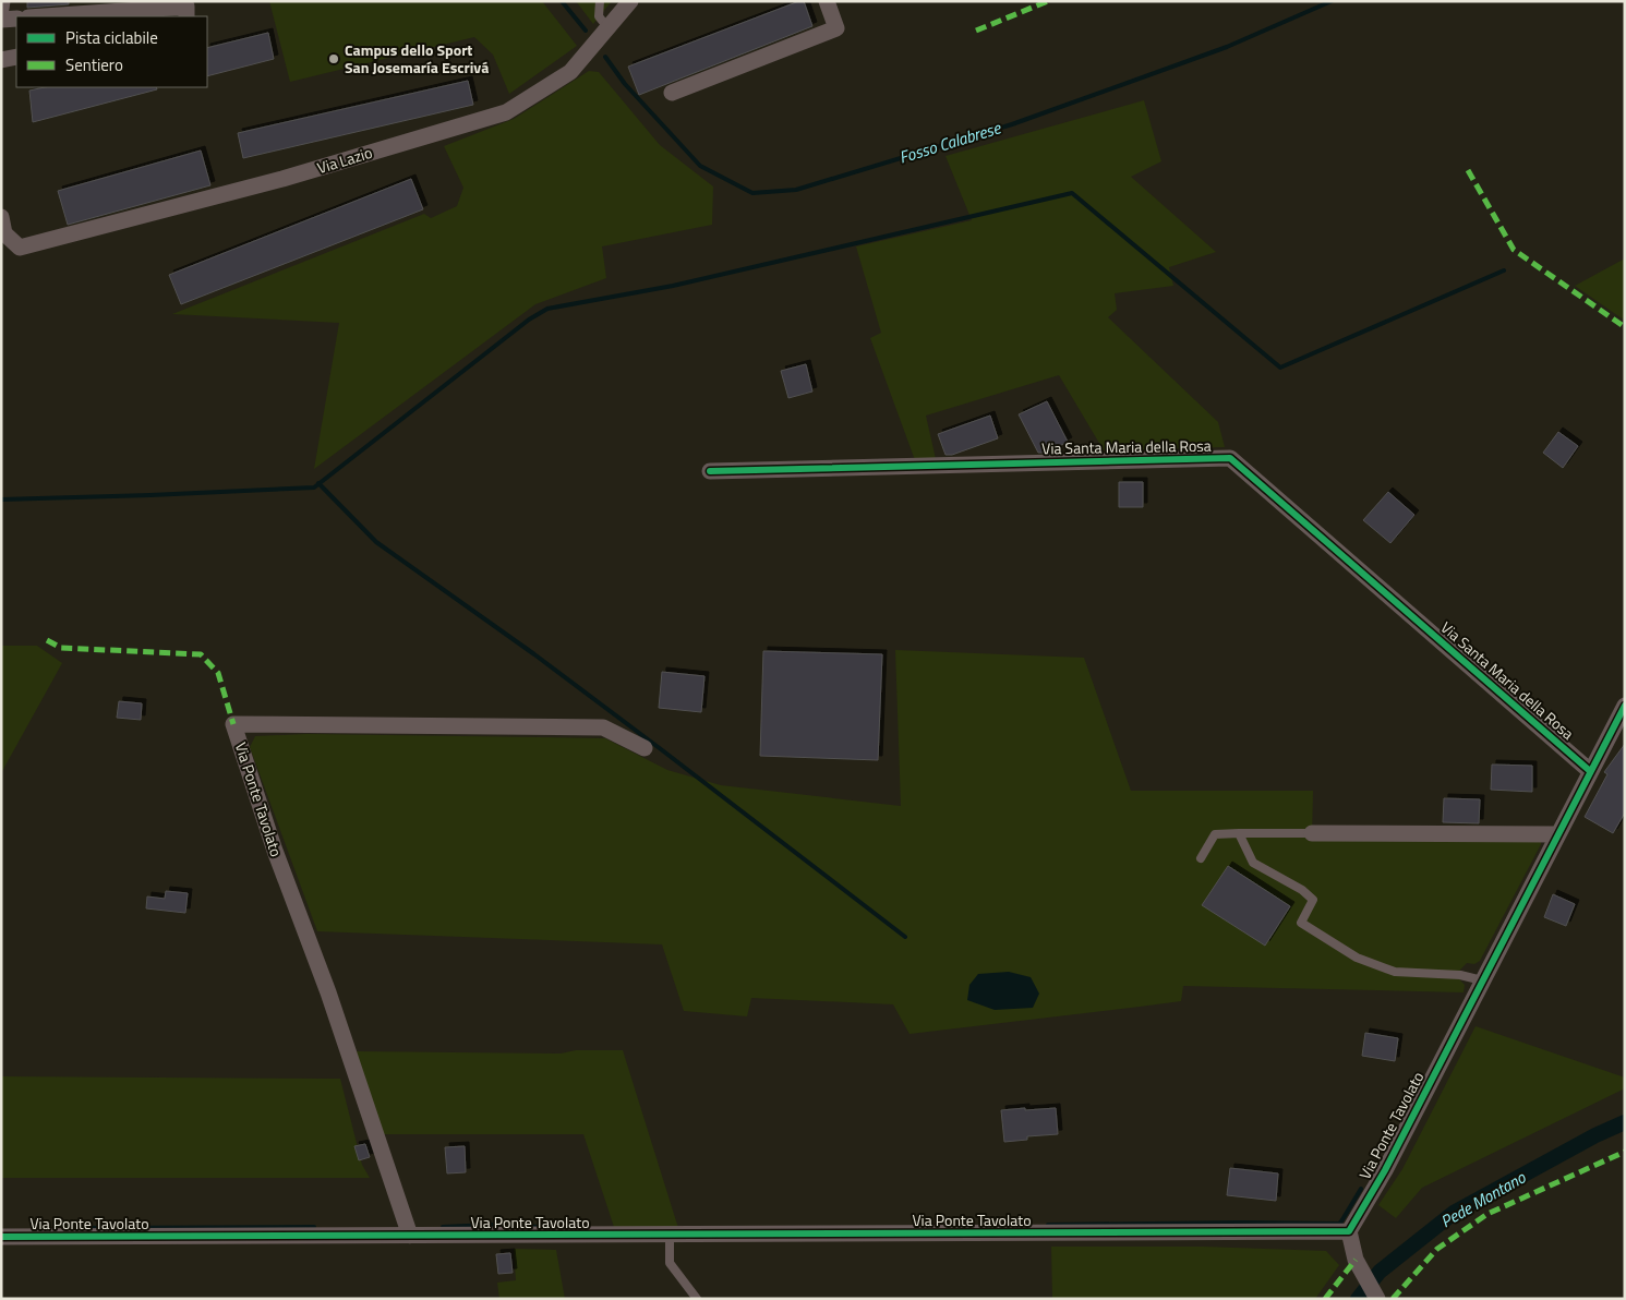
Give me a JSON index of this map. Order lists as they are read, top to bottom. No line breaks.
{"streets":{"street":["Via Lazio","Via Santa Maria della Rosa","Via Ponte Tavolato"]},"crossings":[["Via Santa Maria della Rosa","Via Ponte Tavolato"]],"water":["Fosso Calabrese","Pede Montano"],"places":["Campus dello Sport San Josemaría Escrivá"],"legend":["Pista ciclabile","Sentiero"]}
